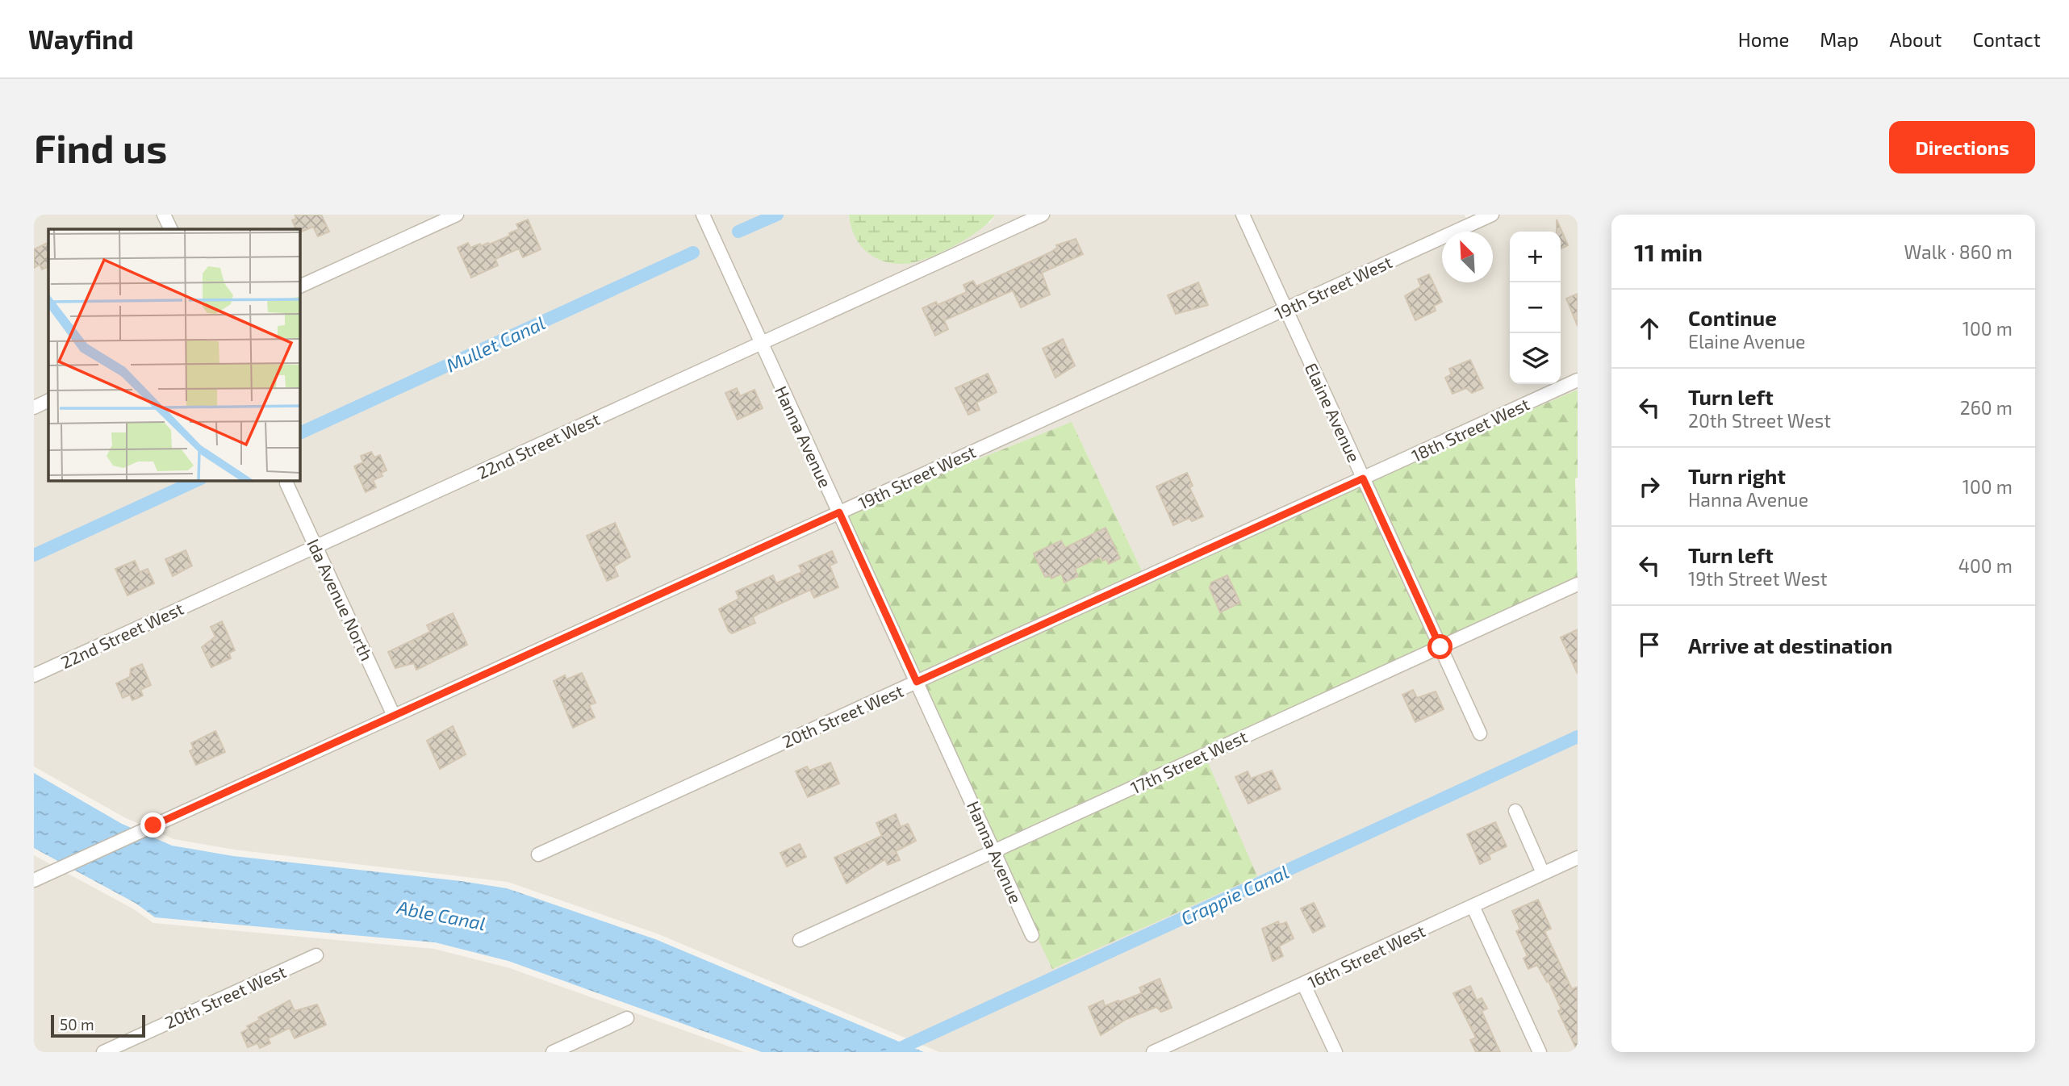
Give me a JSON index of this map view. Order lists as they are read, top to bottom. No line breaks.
{"streets":{"street":["19th Street West","Elaine Avenue","18th Street West","Hanna Avenue","22nd Street West","Ida Avenue North","20th Street West","17th Street West","16th Street West"]},"crossings":[["19th Street West","Elaine Avenue"],["19th Street West","Hanna Avenue"],["19th Street West","Ida Avenue North"],["Elaine Avenue","18th Street West"],["Elaine Avenue","20th Street West"],["Elaine Avenue","17th Street West"],["18th Street West","20th Street West"],["Hanna Avenue","22nd Street West"],["Hanna Avenue","20th Street West"],["Hanna Avenue","17th Street West"],["22nd Street West","Ida Avenue North"]],"water":["Mullet Canal","Crappie Canal","Able Canal"],"scale_bar":"50 m","north":"top left","page":{"header":"Wayfind","nav":["Home","Map","About","Contact"],"buttons":"Directions","title":"Find us","heading":["11 min","Walk · 860 m"],"map_buttons":["+","−"],"list":[["Continue","Elaine Avenue","100 m"],["Turn left","20th Street West","260 m"],["Turn right","Hanna Avenue","100 m"],["Turn left","19th Street West","400 m"],"Arrive at destination"],"scale":"50 m"}}
